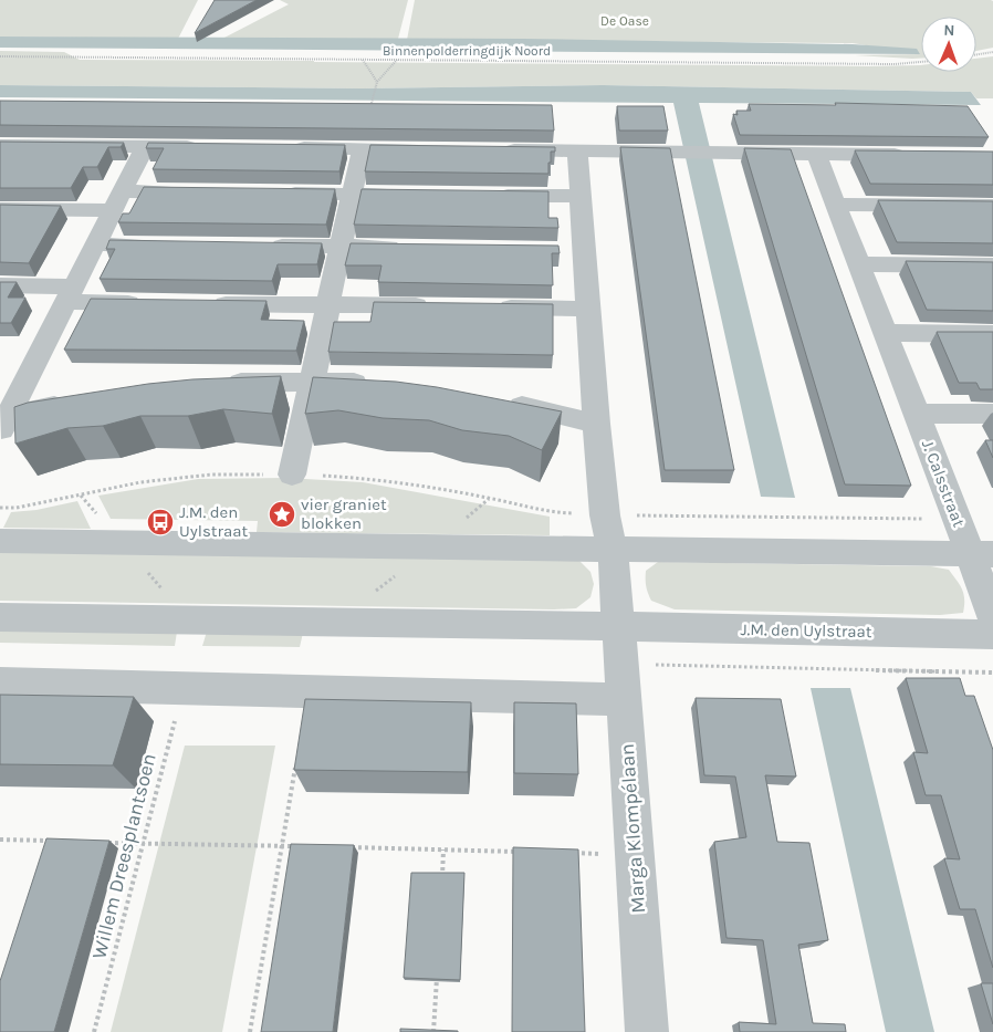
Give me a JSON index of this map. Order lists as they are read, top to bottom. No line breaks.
{"streets":{"street":["J. Calsstraat","J.M. den Uylstraat","Marga Klompélaan"],"path":["Binnenpolderringdijk Noord","Willem Dreesplantsoen"]},"crossings":[["J.M. den Uylstraat","Marga Klompélaan"]],"parks":["De Oase"],"places":{"place":["vier graniet blokken"],"bus stop":["J.M. den Uylstraat"]},"north":"top"}
